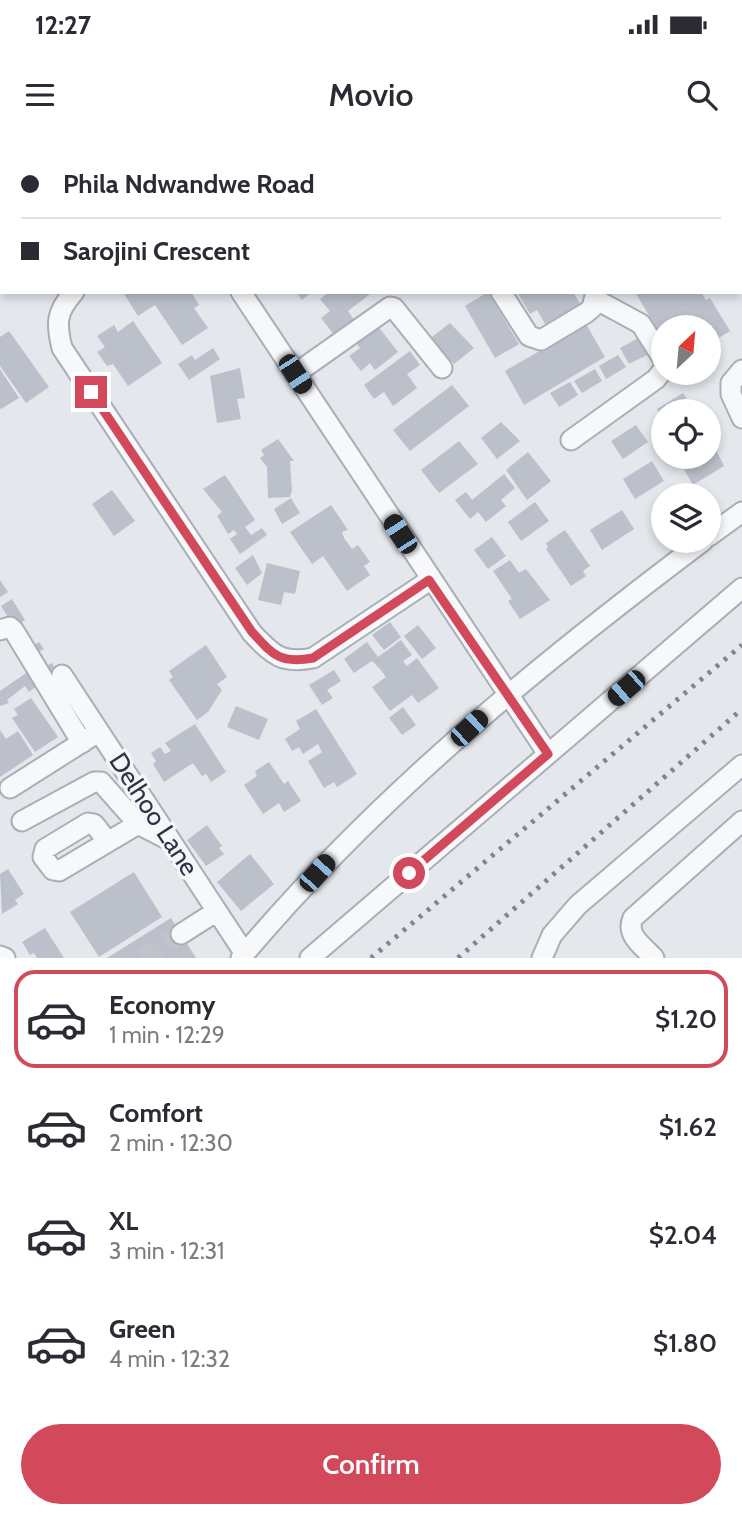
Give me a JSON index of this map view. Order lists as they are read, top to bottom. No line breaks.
{"streets":{"street":["Delhoo Lane"]},"north":"top right","page":{"status":"12:27","header":"Movio","banner":["Phila Ndwandwe Road","Sarojini Crescent"],"list":[{"name":"Economy","note":"1 min · 12:29","value":"$1.20"},{"name":"Comfort","note":"2 min · 12:30","value":"$1.62"},{"name":"XL","note":"3 min · 12:31","value":"$2.04"},{"name":"Green","note":"4 min · 12:32","value":"$1.80"}],"buttons":"Confirm"}}
